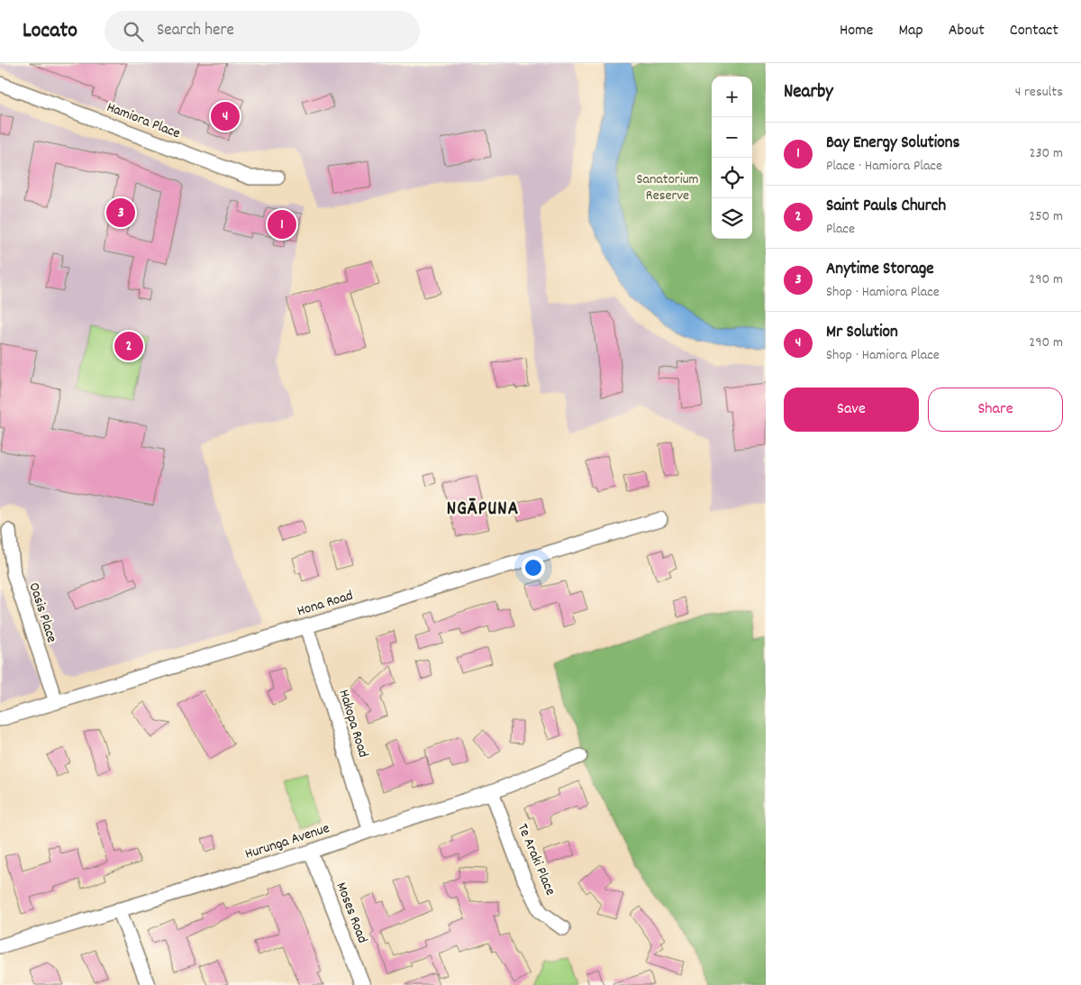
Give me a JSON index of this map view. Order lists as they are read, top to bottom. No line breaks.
{"streets":{"street":["Hamiora Place","Hona Road","Oasis Place","Hakopa Road","Hurunga Avenue","Te Araki Place","Moses Road"]},"crossings":[["Hona Road","Oasis Place"],["Hona Road","Hakopa Road"],["Hakopa Road","Hurunga Avenue"],["Hurunga Avenue","Te Araki Place"],["Hurunga Avenue","Moses Road"]],"districts":["NGĀPUNA"],"parks":["Sanatorium Reserve"],"page":{"header":"Locato","search":"Search here","nav":["Home","Map","About","Contact"],"heading":["Nearby","4 results"],"map_buttons":["+","−"],"pins":["4","3","1","2"],"list":[{"mark":"1","name":"Bay Energy Solutions","note":"Place · Hamiora Place","value":"230 m"},{"mark":"2","name":"Saint Pauls Church","note":"Place","value":"250 m"},{"mark":"3","name":"Anytime Storage","note":"Shop · Hamiora Place","value":"290 m"},{"mark":"4","name":"Mr Solution","note":"Shop · Hamiora Place","value":"290 m"}],"buttons":["Save","Share"]}}
